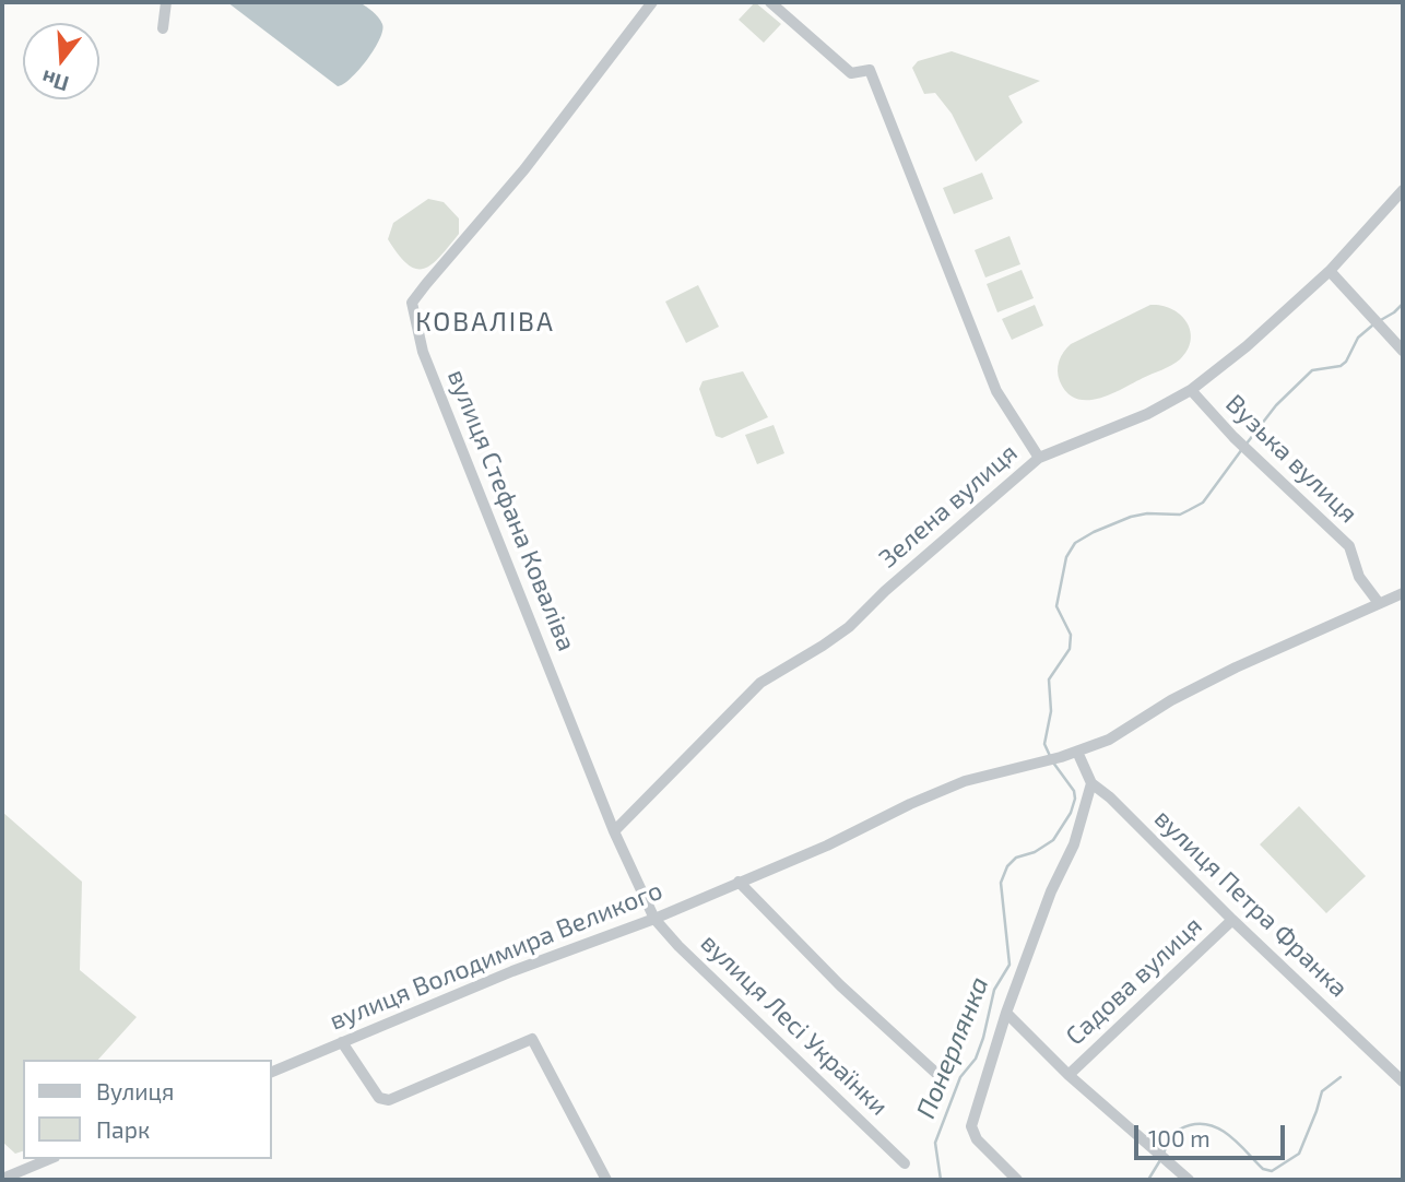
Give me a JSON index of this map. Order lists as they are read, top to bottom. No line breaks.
{"streets":{"street":["Вузька вулиця","Зелена вулиця","вулиця Стефана Коваліва","вулиця Петра Франка","вулиця Володимира Великого","Садова вулиця","вулиця Лесі Українки"]},"crossings":[["Вузька вулиця","Зелена вулиця"],["Вузька вулиця","вулиця Володимира Великого"],["Зелена вулиця","вулиця Стефана Коваліва"],["вулиця Стефана Коваліва","вулиця Володимира Великого"],["вулиця Стефана Коваліва","вулиця Лесі Українки"],["вулиця Петра Франка","вулиця Володимира Великого"],["вулиця Петра Франка","Садова вулиця"],["вулиця Володимира Великого","вулиця Лесі Українки"]],"districts":["КОВАЛІВА"],"water":["Понерлянка"],"legend":["Вулиця","Парк"],"scale_bar":"100 m","north":"bottom"}
